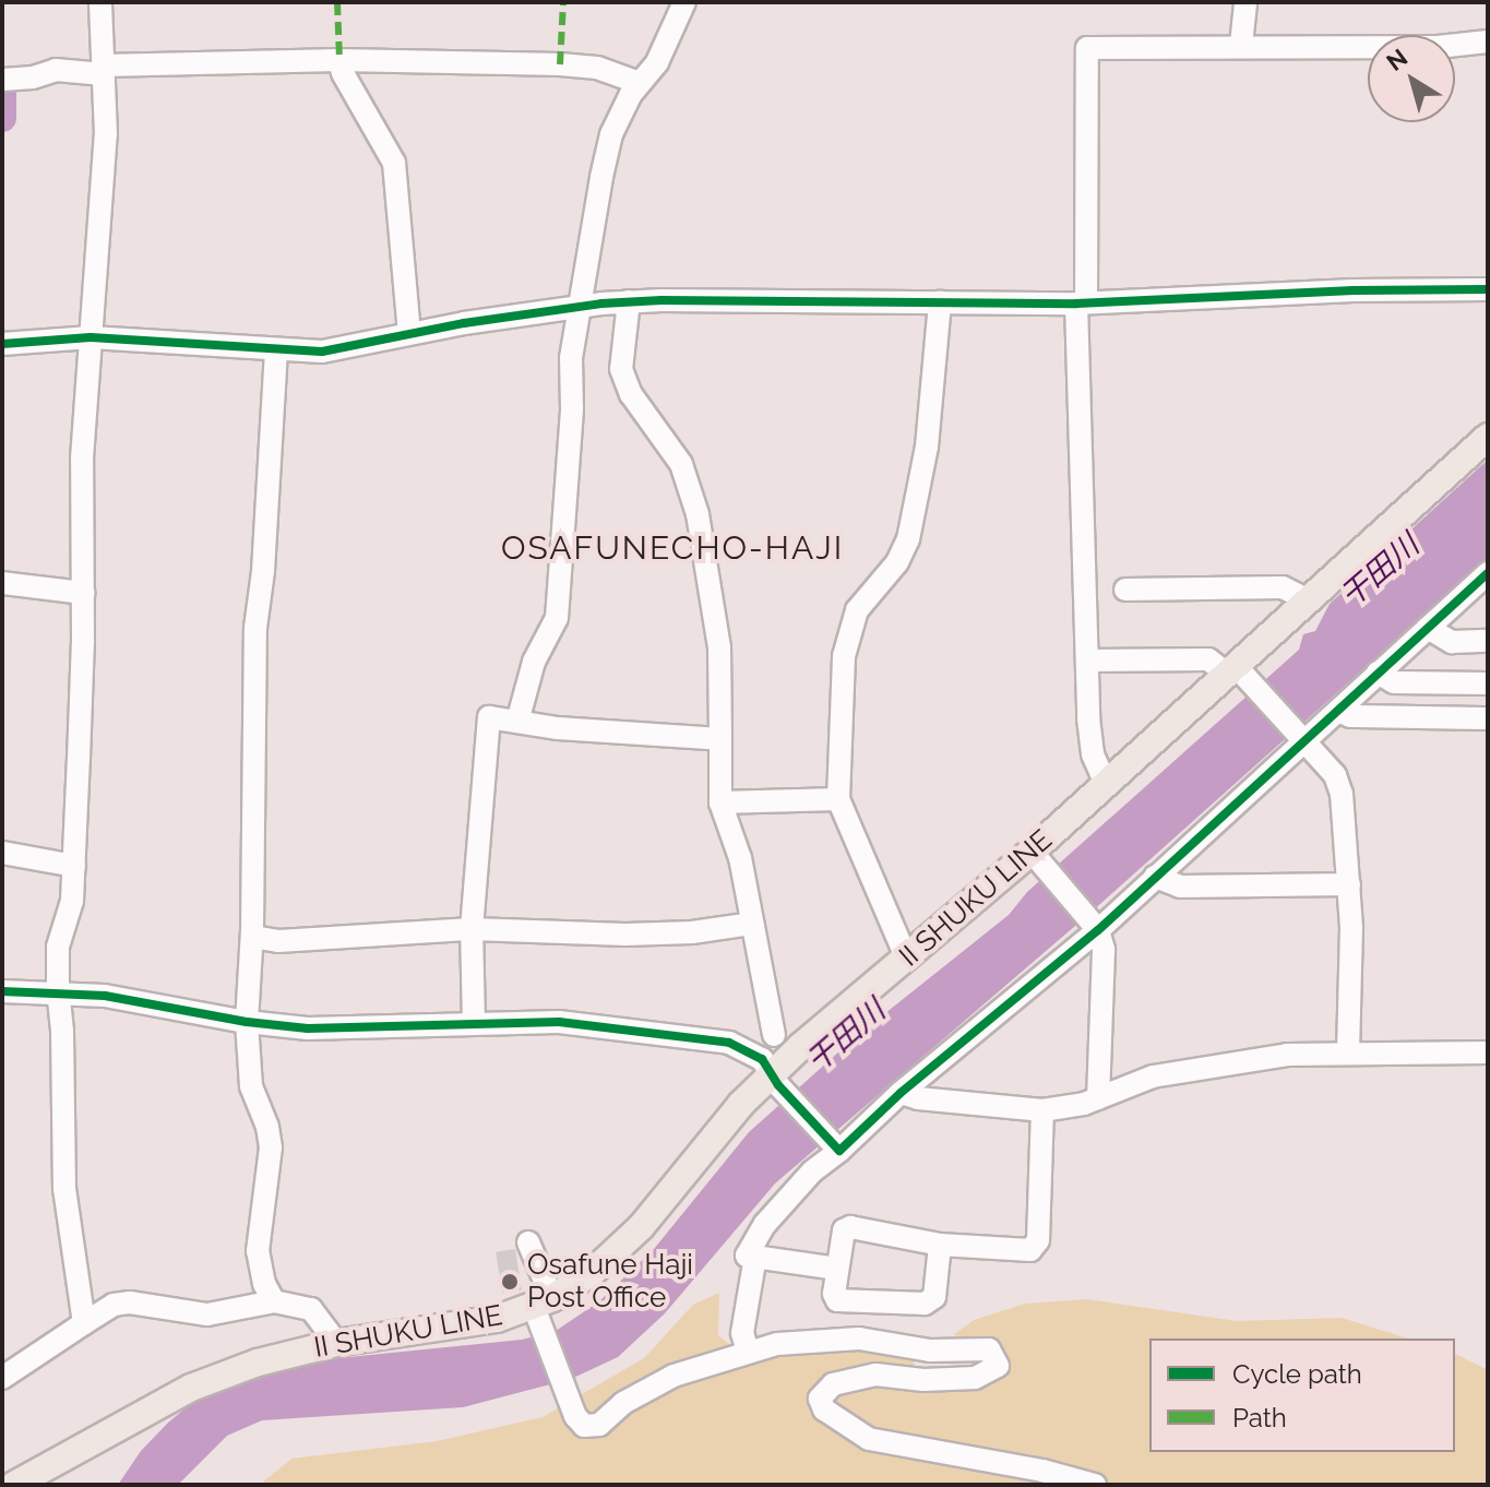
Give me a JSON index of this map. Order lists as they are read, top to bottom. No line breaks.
{"streets":{"main road":["II SHUKU LINE"]},"districts":["OSAFUNECHO-HAJI"],"water":["干田川"],"places":["Osafune Haji Post Office"],"legend":["Cycle path","Path"],"north":"top left"}
